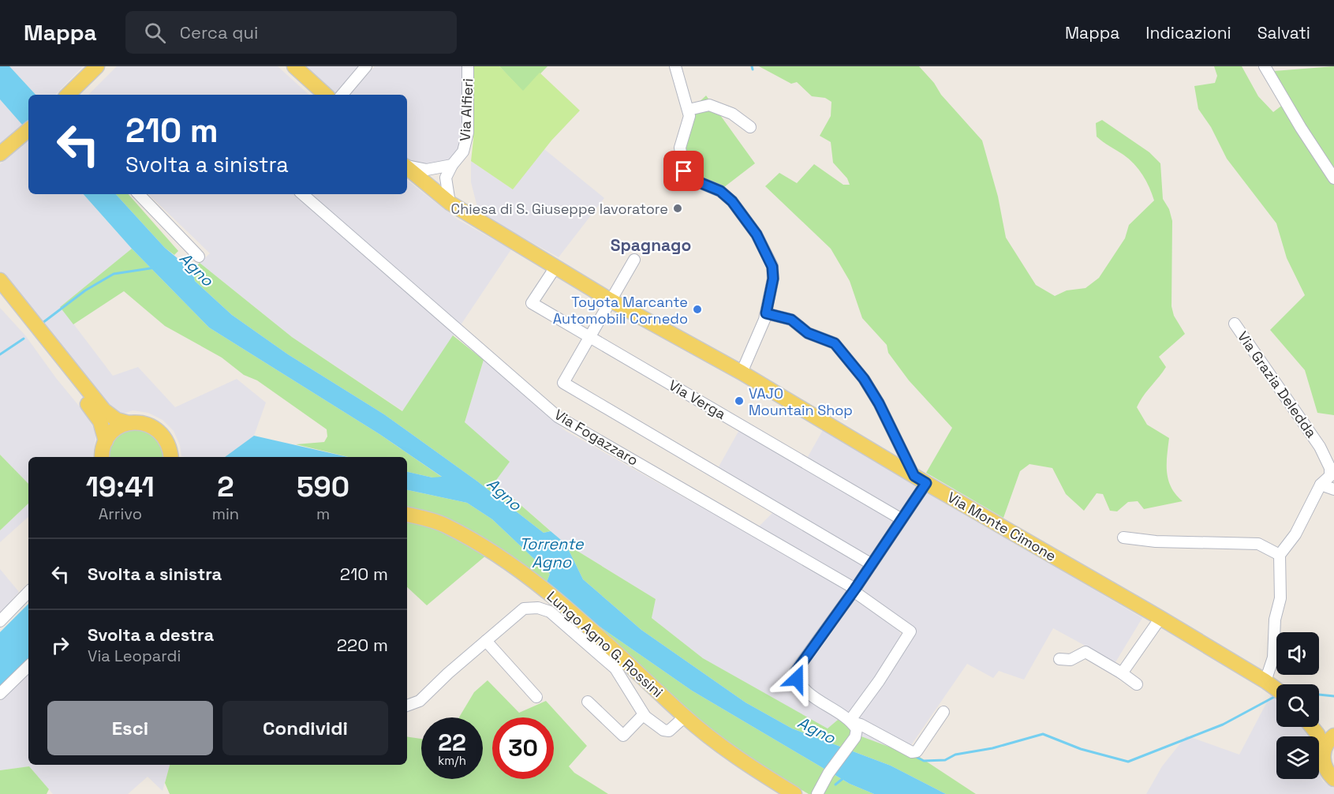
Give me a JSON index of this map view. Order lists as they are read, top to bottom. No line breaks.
{"streets":{"main road":["Via Monte Cimone","Lungo Agno G. Rossini"],"street":["Via Alfieri","Via Grazia Deledda","Via Verga","Via Fogazzaro"]},"crossings":[["Via Verga","Via Fogazzaro"],["Via Verga","Via Monte Cimone"]],"districts":["Spagnago"],"water":["Agno","Torrente Agno"],"places":["Chiesa di S. Giuseppe lavoratore","Toyota Marcante Automobili Cornedo","VAJO Mountain Shop"],"page":{"header":"Mappa","search":"Cerca qui","nav":["Mappa","Indicazioni","Salvati"],"turn":["210 m","Svolta a sinistra"],"eta":["19:41","Arrivo","2","min","590","m"],"list":[{"name":"Svolta a sinistra","value":"210 m"},{"name":"Svolta a destra","note":"Via Leopardi","value":"220 m"}],"buttons":["Esci","Condividi"],"speed":"22 km/h","limit":"30"}}
